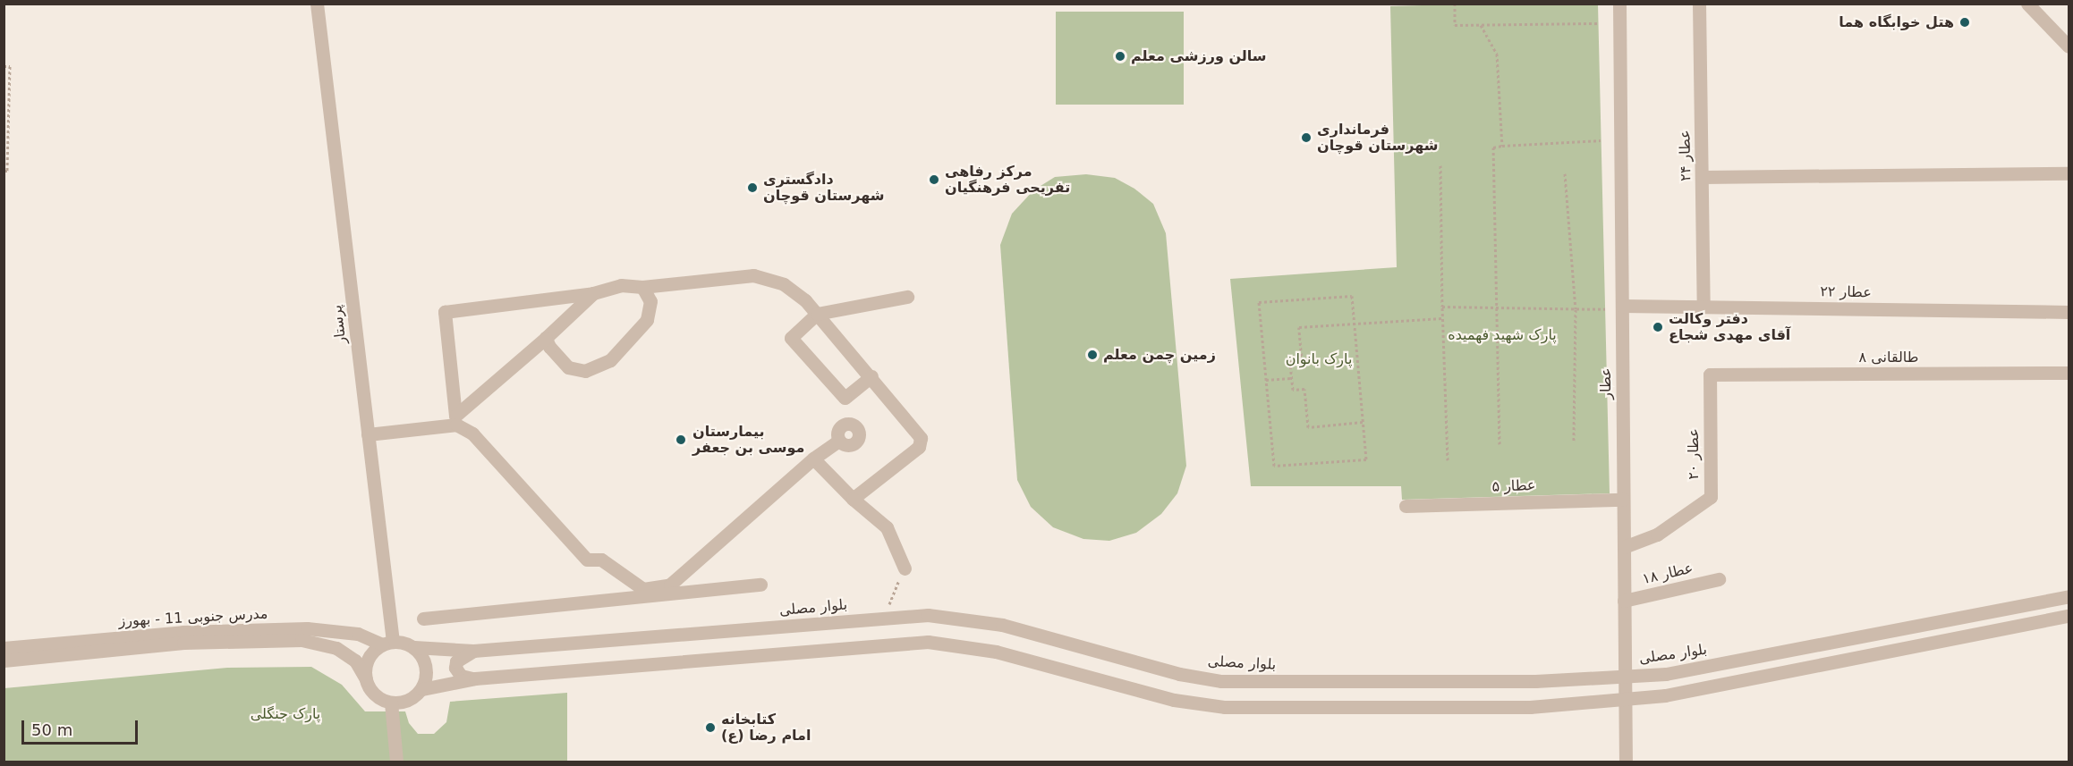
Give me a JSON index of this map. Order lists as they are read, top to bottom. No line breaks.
{"streets":{"street":["عطار ۲۴","عطار ۲۲","پرستار","طالقانی ۸","عطار","عطار ۲۰","عطار ۵","عطار ۱۸","بلوار مصلی","مدرس جنوبی 11 - بهورز"]},"crossings":[["عطار ۲۴","عطار ۲۲"],["عطار ۲۲","عطار"],["پرستار","بلوار مصلی"],["پرستار","مدرس جنوبی 11 - بهورز"],["طالقانی ۸","عطار ۲۰"],["عطار","عطار ۲۰"],["عطار","عطار ۵"],["عطار","عطار ۱۸"],["عطار","بلوار مصلی"],["بلوار مصلی","مدرس جنوبی 11 - بهورز"]],"parks":["پارک شهید فهمیده","پارک بانوان","پارک جنگلی"],"places":["هتل خوابگاه هما","سالن ورزشی معلم","فرمانداری شهرستان قوچان","مرکز رفاهی تفریحی فرهنگیان","دادگستری شهرستان قوچان","دفتر وکالت آقای مهدی شجاع","زمین چمن معلم","بیمارستان موسی بن جعفر","کتابخانه امام رضا (ع)"],"scale_bar":"50 m"}
